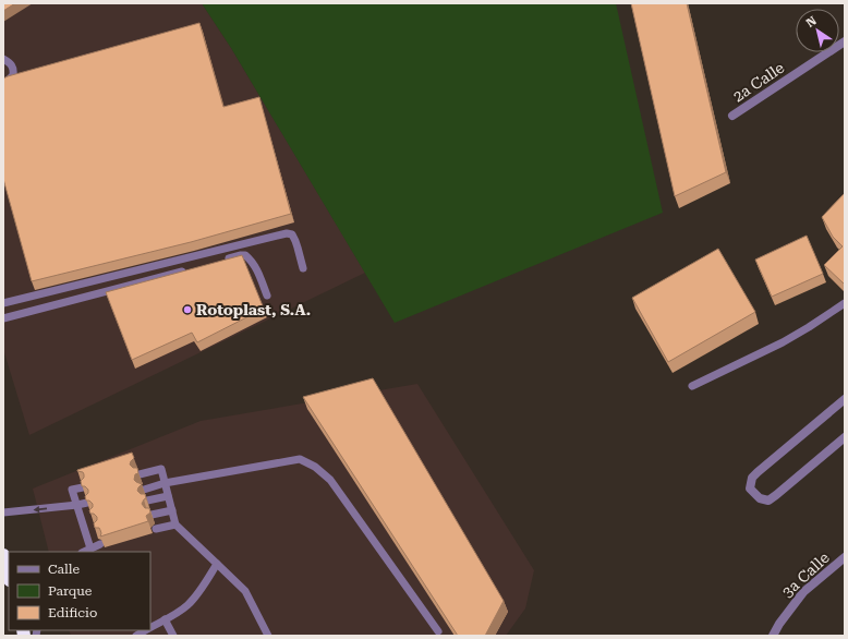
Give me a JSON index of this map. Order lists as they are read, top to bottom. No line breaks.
{"streets":{"street":["2a Calle","3a Calle"]},"places":["Rotoplast, S.A."],"legend":["Calle","Parque","Edificio"],"north":"top left"}
